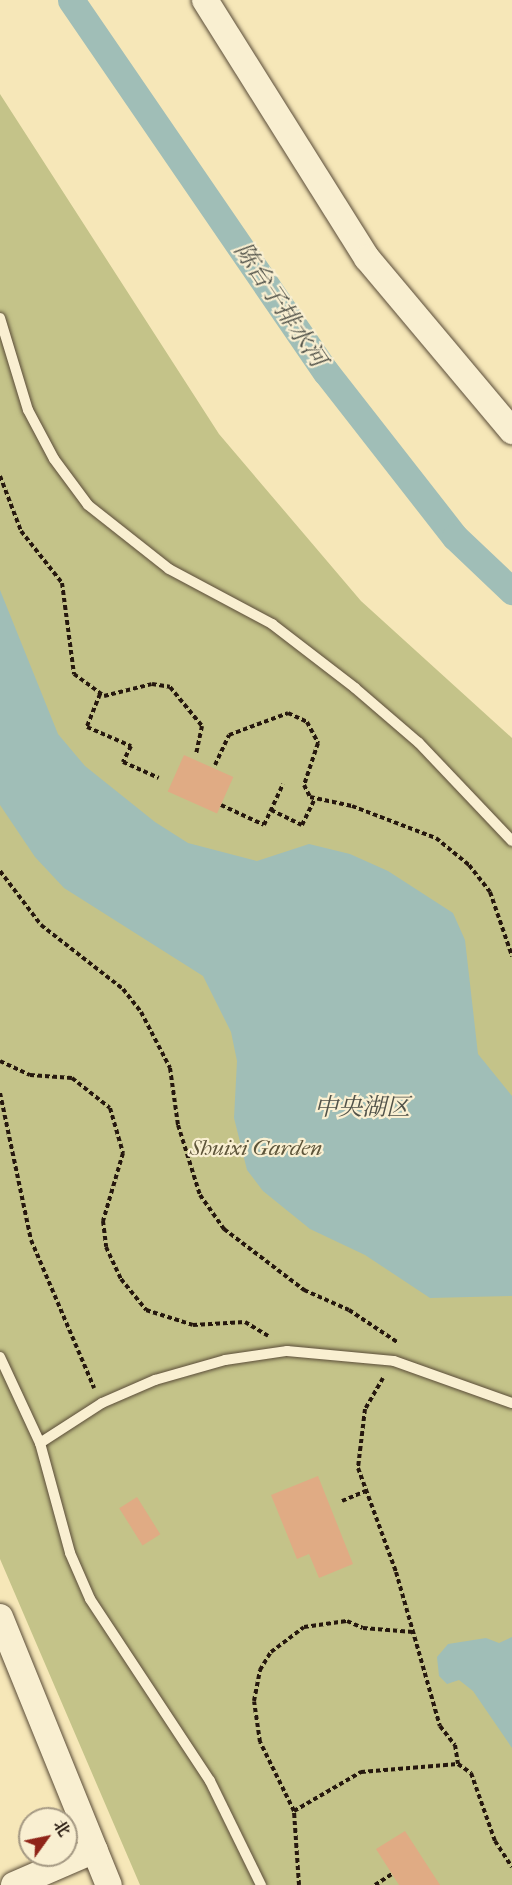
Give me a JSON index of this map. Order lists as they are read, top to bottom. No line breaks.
{"water":["陈台子排水河","中央湖区"],"parks":["Shuixi Garden"],"north":"top right"}
